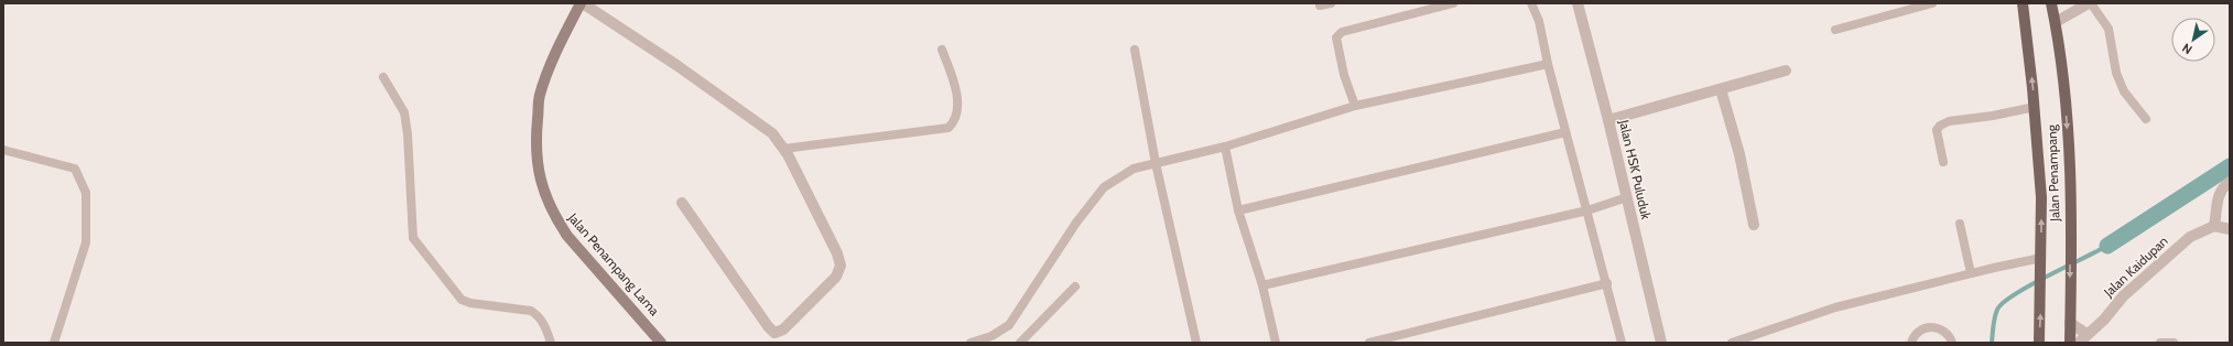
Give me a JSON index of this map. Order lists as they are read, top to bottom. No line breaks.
{"streets":{"main road":["Jalan Penampang","Jalan Penampang Lama"],"street":["Jalan HSK Puluduk","Jalan Kaidupan"]},"north":"bottom left"}
